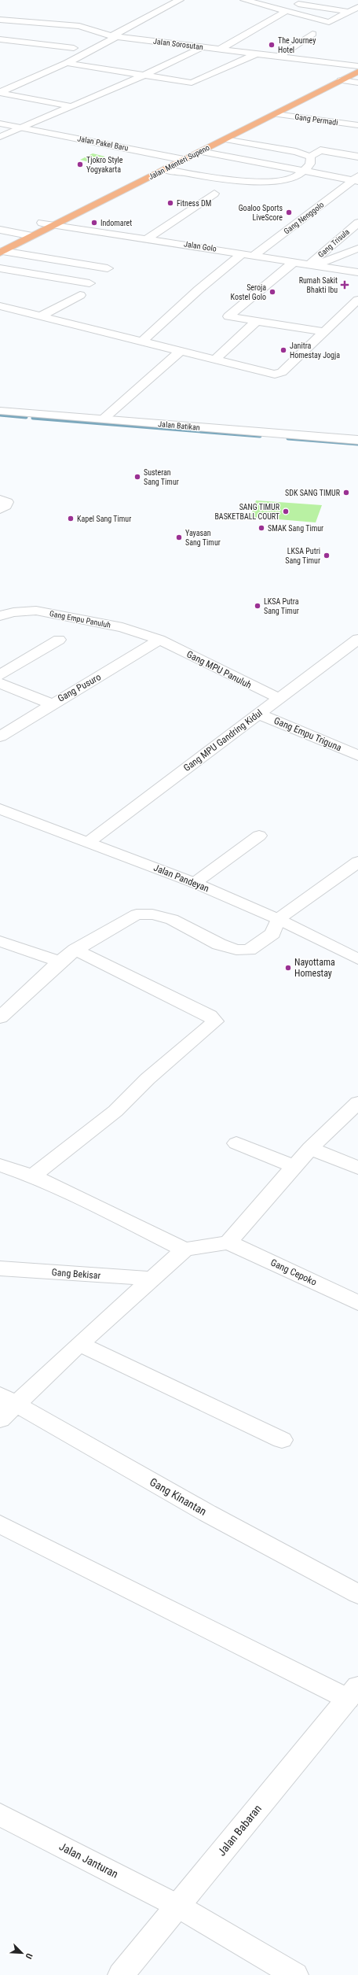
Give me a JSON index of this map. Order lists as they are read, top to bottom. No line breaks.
{"streets":{"main road":["Jalan Menteri Supeno"],"street":["Jalan Sorosutan","Gang Permadi","Jalan Pakel Baru","Gang Nenggolo","Gang Trisula","Jalan Golo","Jalan Batikan","Gang Empu Panuluh","Gang MPU Panuluh","Gang Pusuro","Gang Empu Triguna","Gang MPU Gandring Kidul","Jalan Pandeyan","Gang Cepoko","Gang Bekisar","Gang Kinantan","Jalan Babaran","Jalan Janturan"]},"crossings":[["Jalan Sorosutan","Jalan Menteri Supeno"],["Gang Permadi","Jalan Menteri Supeno"],["Jalan Pakel Baru","Jalan Menteri Supeno"],["Jalan Menteri Supeno","Jalan Golo"],["Gang Nenggolo","Jalan Golo"],["Gang Trisula","Jalan Golo"],["Gang Empu Panuluh","Gang MPU Panuluh"],["Gang Empu Panuluh","Gang Pusuro"],["Gang MPU Panuluh","Gang Pusuro"],["Gang MPU Panuluh","Gang MPU Gandring Kidul"],["Gang Empu Triguna","Gang MPU Gandring Kidul"],["Gang MPU Gandring Kidul","Jalan Pandeyan"],["Jalan Babaran","Jalan Janturan"]],"places":{"other":["The Journey Hotel","Tjokro Style Yogyakarta","Fitness DM","Goaloo Sports LiveScore","Indomaret","Seroja Kostel Golo","Janitra Homestay Jogja","Susteran Sang Timur","SDK SANG TIMUR","SANG TIMUR BASKETBALL COURT","Kapel Sang Timur","SMAK Sang Timur","Yayasan Sang Timur","LKSA Putri Sang Timur","LKSA Putra Sang Timur","Nayottama Homestay"],"health":["Rumah Sakit Bhakti Ibu"]},"north":"bottom right"}
